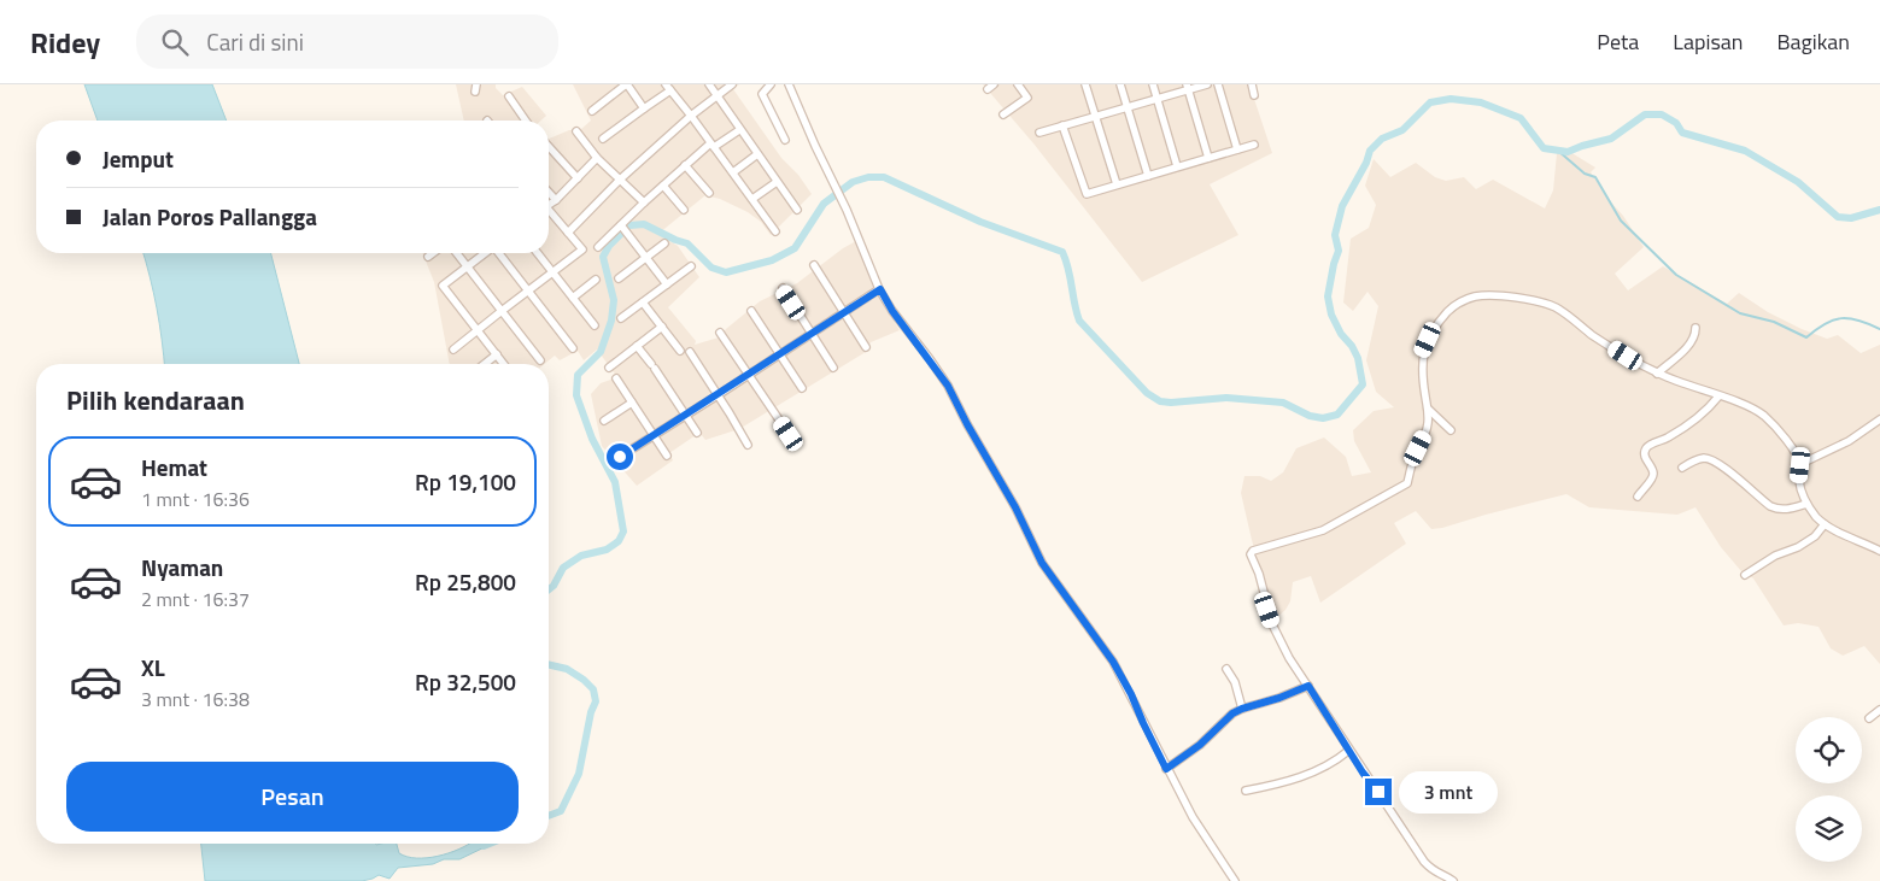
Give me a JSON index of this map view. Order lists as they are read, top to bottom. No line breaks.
{"page":{"header":"Ridey","search":"Cari di sini","nav":["Peta","Lapisan","Bagikan"],"banner":["Jemput","Jalan Poros Pallangga"],"heading":"Pilih kendaraan","list":[{"name":"Hemat","note":"1 mnt · 16:36","value":"Rp 19,100"},{"name":"Nyaman","note":"2 mnt · 16:37","value":"Rp 25,800"},{"name":"XL","note":"3 mnt · 16:38","value":"Rp 32,500"}],"buttons":"Pesan","bubble":"3 mnt"}}
